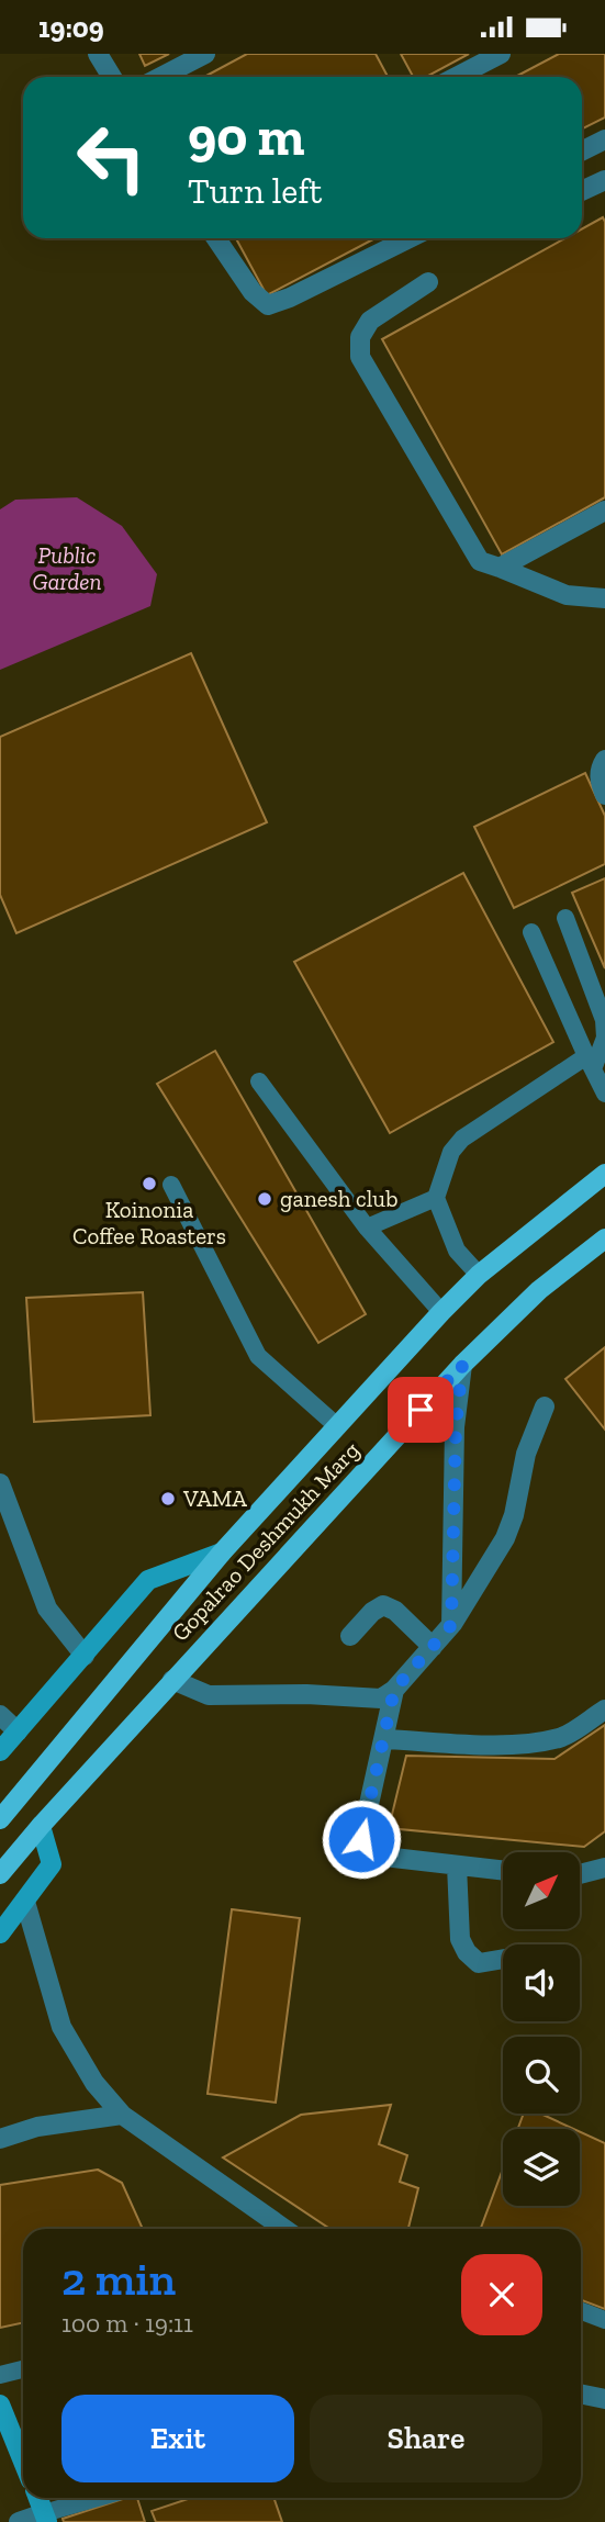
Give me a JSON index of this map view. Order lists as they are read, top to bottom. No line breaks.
{"streets":{"main road":["Gopalrao Deshmukh Marg"]},"parks":["Public Garden"],"places":["Koinonia Coffee Roasters","ganesh club","VAMA"],"north":"top right","page":{"status":"19:09","turn":["90 m","Turn left"],"heading":["2 min","100 m · 19:11"],"buttons":["Exit","Share"]}}
